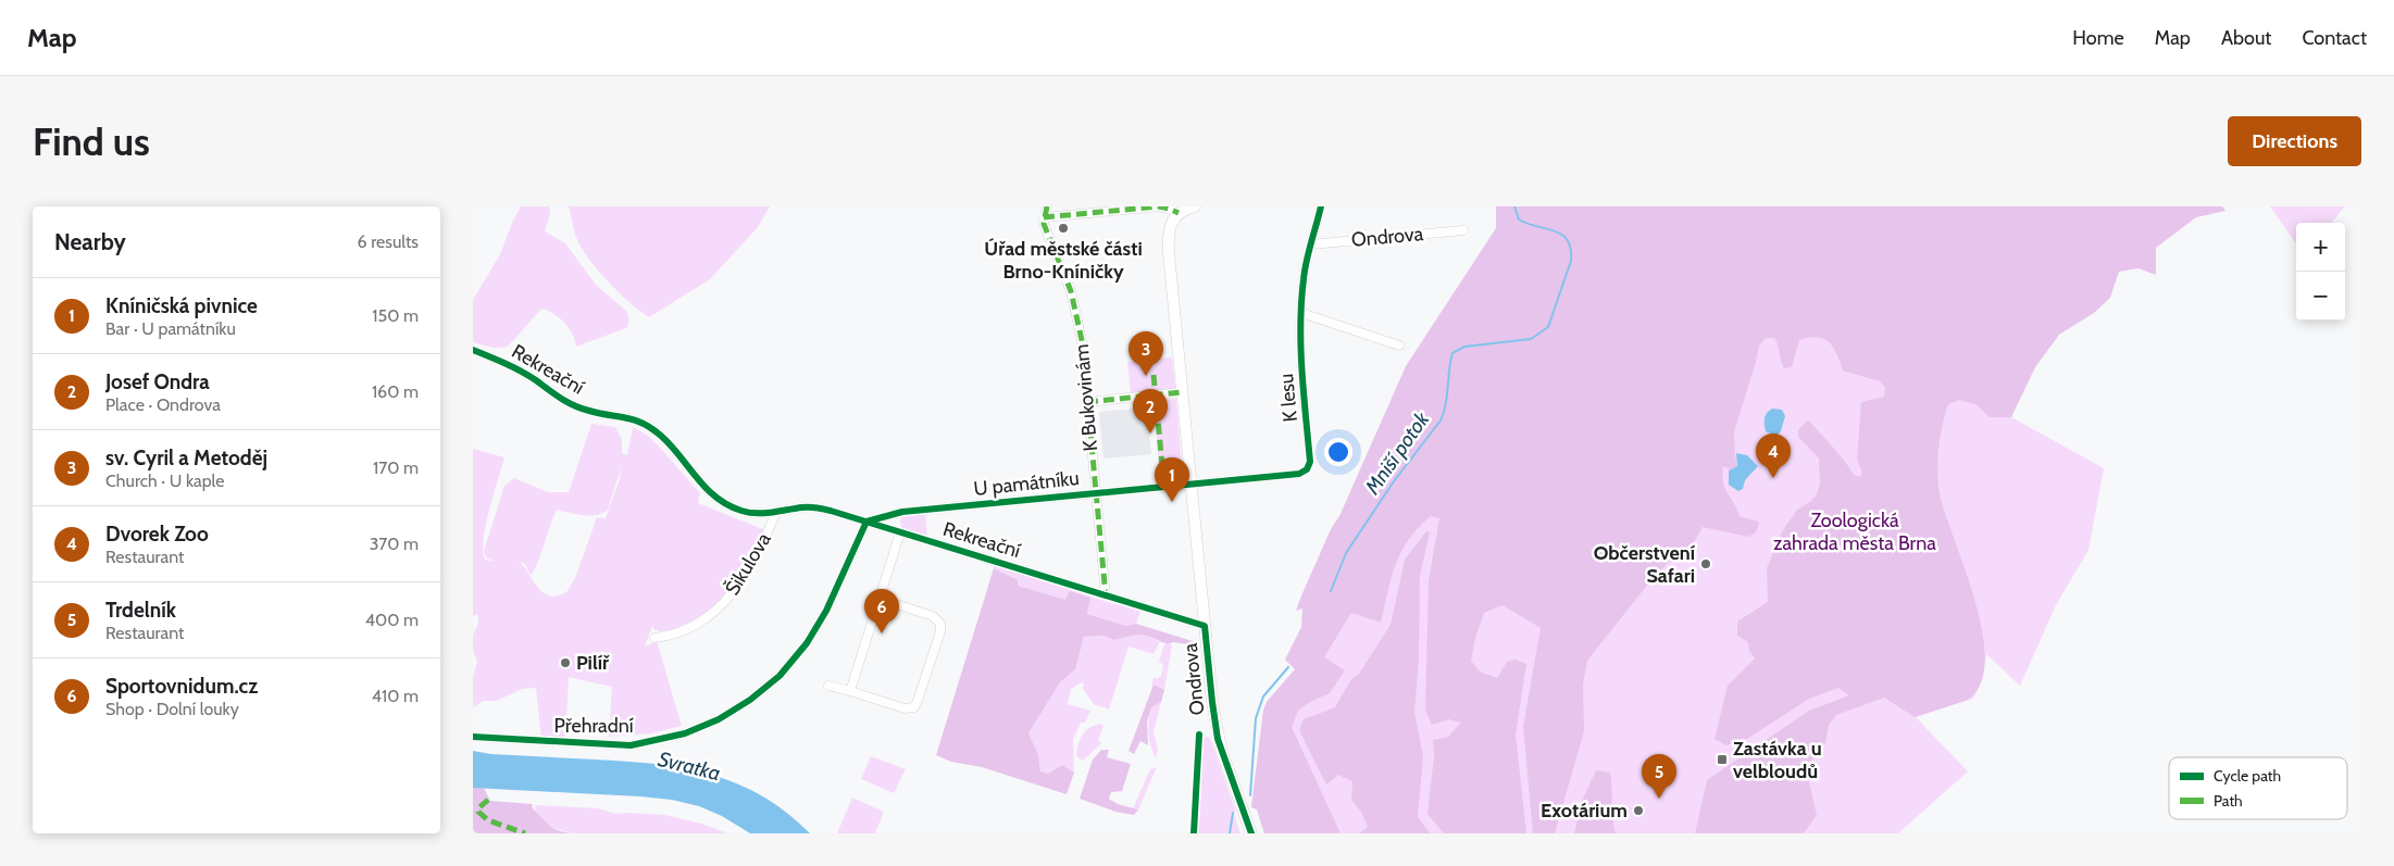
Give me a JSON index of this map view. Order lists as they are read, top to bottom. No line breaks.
{"streets":{"street":["Ondrova","Rekreační","K Bukovinám","K lesu","U památníku","Šikulova","Přehradní"]},"crossings":[["Ondrova","Rekreační"],["Ondrova","K lesu"],["Ondrova","U památníku"],["Rekreační","K Bukovinám"],["Rekreační","U památníku"],["Rekreační","Šikulova"],["Rekreační","Přehradní"],["K Bukovinám","U památníku"],["K lesu","U památníku"],["U památníku","Přehradní"]],"water":["Mniší potok","Svratka"],"parks":["Zoologická zahrada města Brna"],"places":{"other":["Úřad městské části Brno-Kníničky","Občerstvení Safari","Pilíř","Exotárium"],"transit":["Zastávka u velbloudů"]},"legend":["Cycle path","Path"],"page":{"header":"Map","nav":["Home","Map","About","Contact"],"buttons":"Directions","title":"Find us","heading":["Nearby","6 results"],"map_buttons":["+","−"],"list":[{"mark":"1","name":"Kníničská pivnice","note":"Bar · U památníku","value":"150 m"},{"mark":"2","name":"Josef Ondra","note":"Place · Ondrova","value":"160 m"},{"mark":"3","name":"sv. Cyril a Metoděj","note":"Church · U kaple","value":"170 m"},{"mark":"4","name":"Dvorek Zoo","note":"Restaurant","value":"370 m"},{"mark":"5","name":"Trdelník","note":"Restaurant","value":"400 m"},{"mark":"6","name":"Sportovnidum.cz","note":"Shop · Dolní louky","value":"410 m"}],"pins":["3","2","4","1","6","5"]}}
